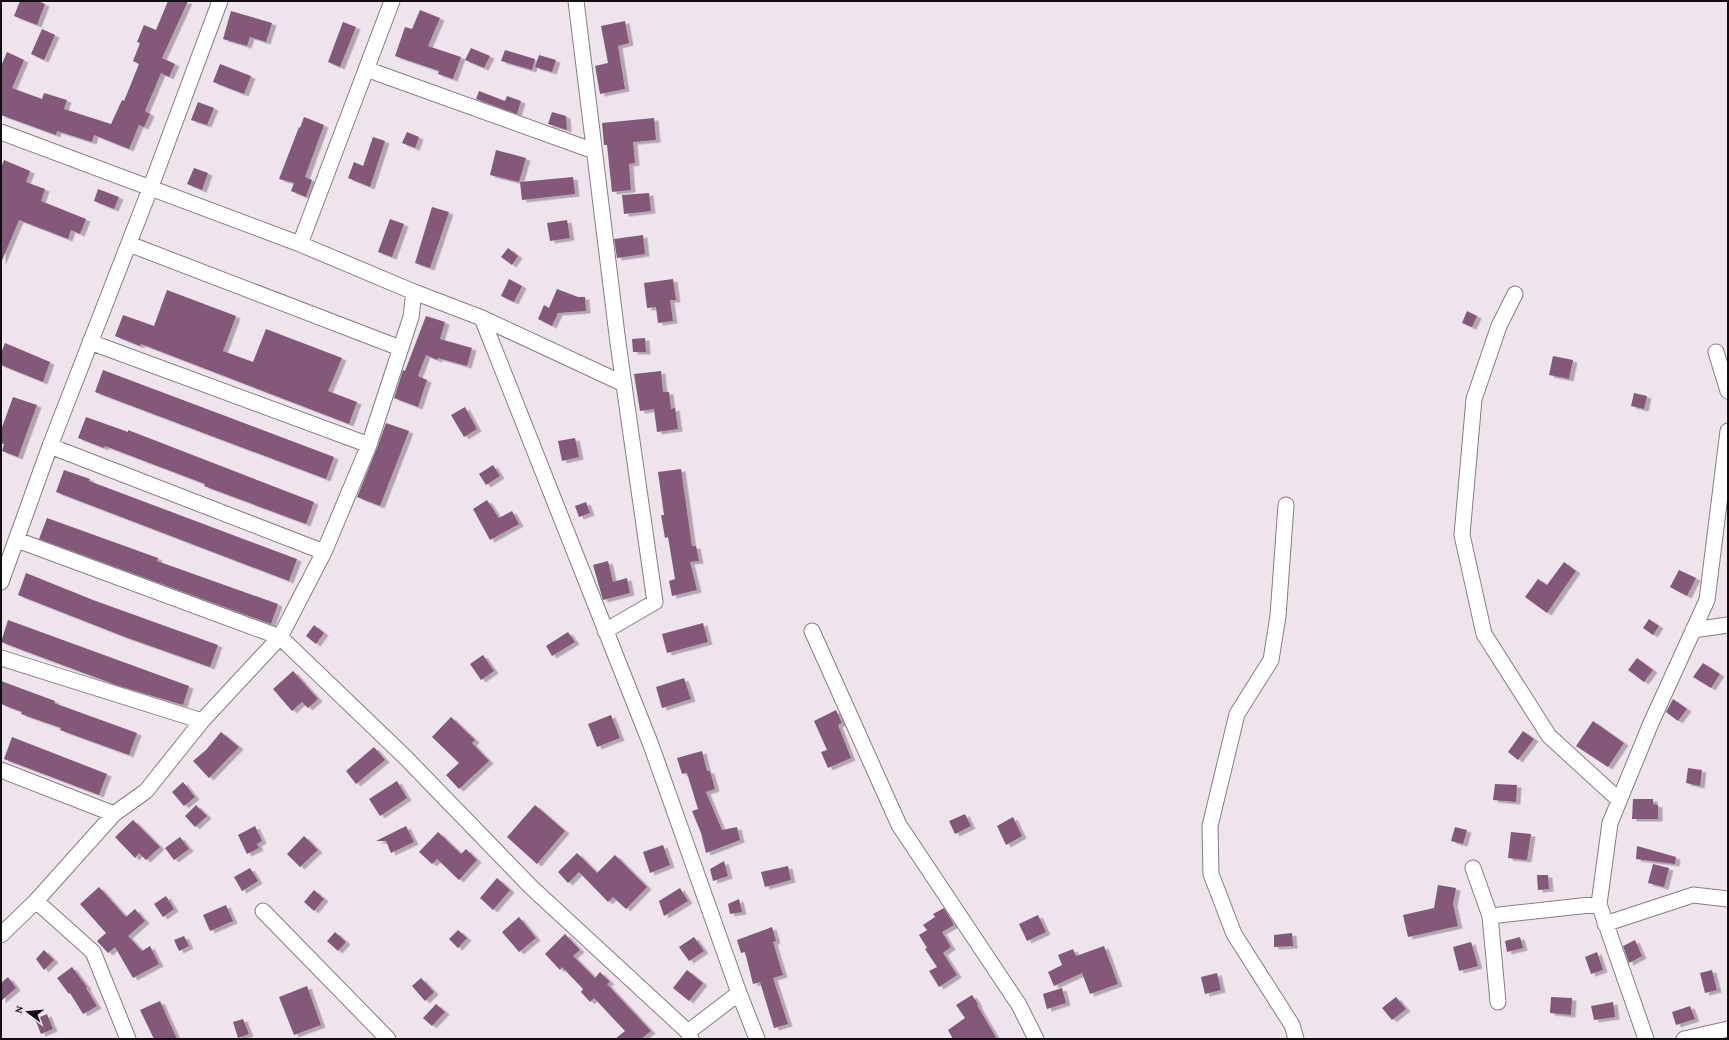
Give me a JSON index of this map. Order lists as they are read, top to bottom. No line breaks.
{"north":"left"}
